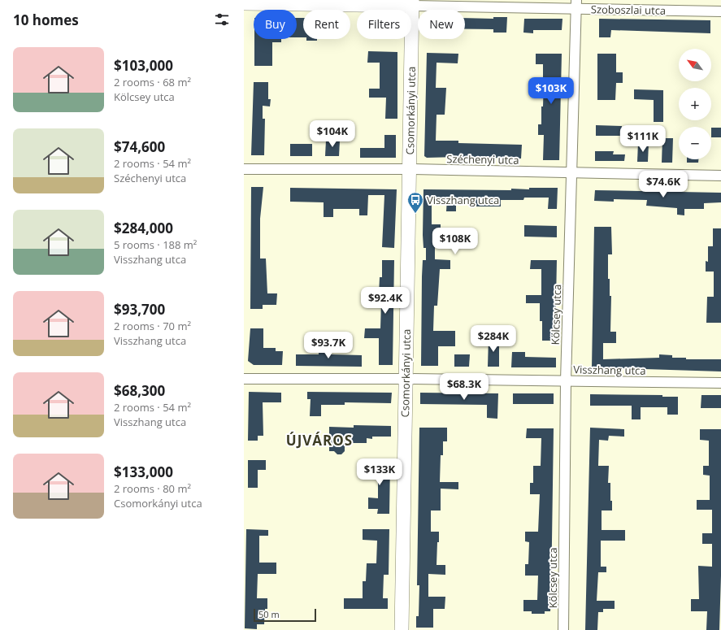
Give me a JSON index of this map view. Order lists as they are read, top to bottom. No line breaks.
{"streets":{"street":["Szoboszlai utca","Csomorkányi utca","Széchenyi utca","Kölcsey utca","Visszhang utca"]},"crossings":[["Szoboszlai utca","Csomorkányi utca"],["Szoboszlai utca","Kölcsey utca"],["Csomorkányi utca","Széchenyi utca"],["Csomorkányi utca","Visszhang utca"],["Széchenyi utca","Kölcsey utca"],["Kölcsey utca","Visszhang utca"]],"districts":["ÚJVÁROS"],"places":{"bus stop":["Visszhang utca"]},"scale_bar":"50 m","north":"top left","page":{"heading":"10 homes","chip":["Buy","Rent","Filters","New"],"list":[{"name":"$103,000","note":"2 rooms · 68 m² · Kölcsey utca"},{"name":"$74,600","note":"2 rooms · 54 m² · Széchenyi utca"},{"name":"$284,000","note":"5 rooms · 188 m² · Visszhang utca"},{"name":"$93,700","note":"2 rooms · 70 m² · Visszhang utca"},{"name":"$68,300","note":"2 rooms · 54 m² · Visszhang utca"},{"name":"$133,000","note":"2 rooms · 80 m² · Csomorkányi utca"}],"map_buttons":["+","−"],"price":["$103K","$104K","$111K","$74.6K","$108K","$92.4K","$284K","$93.7K","$68.3K","$133K"],"scale":"50 m"}}
